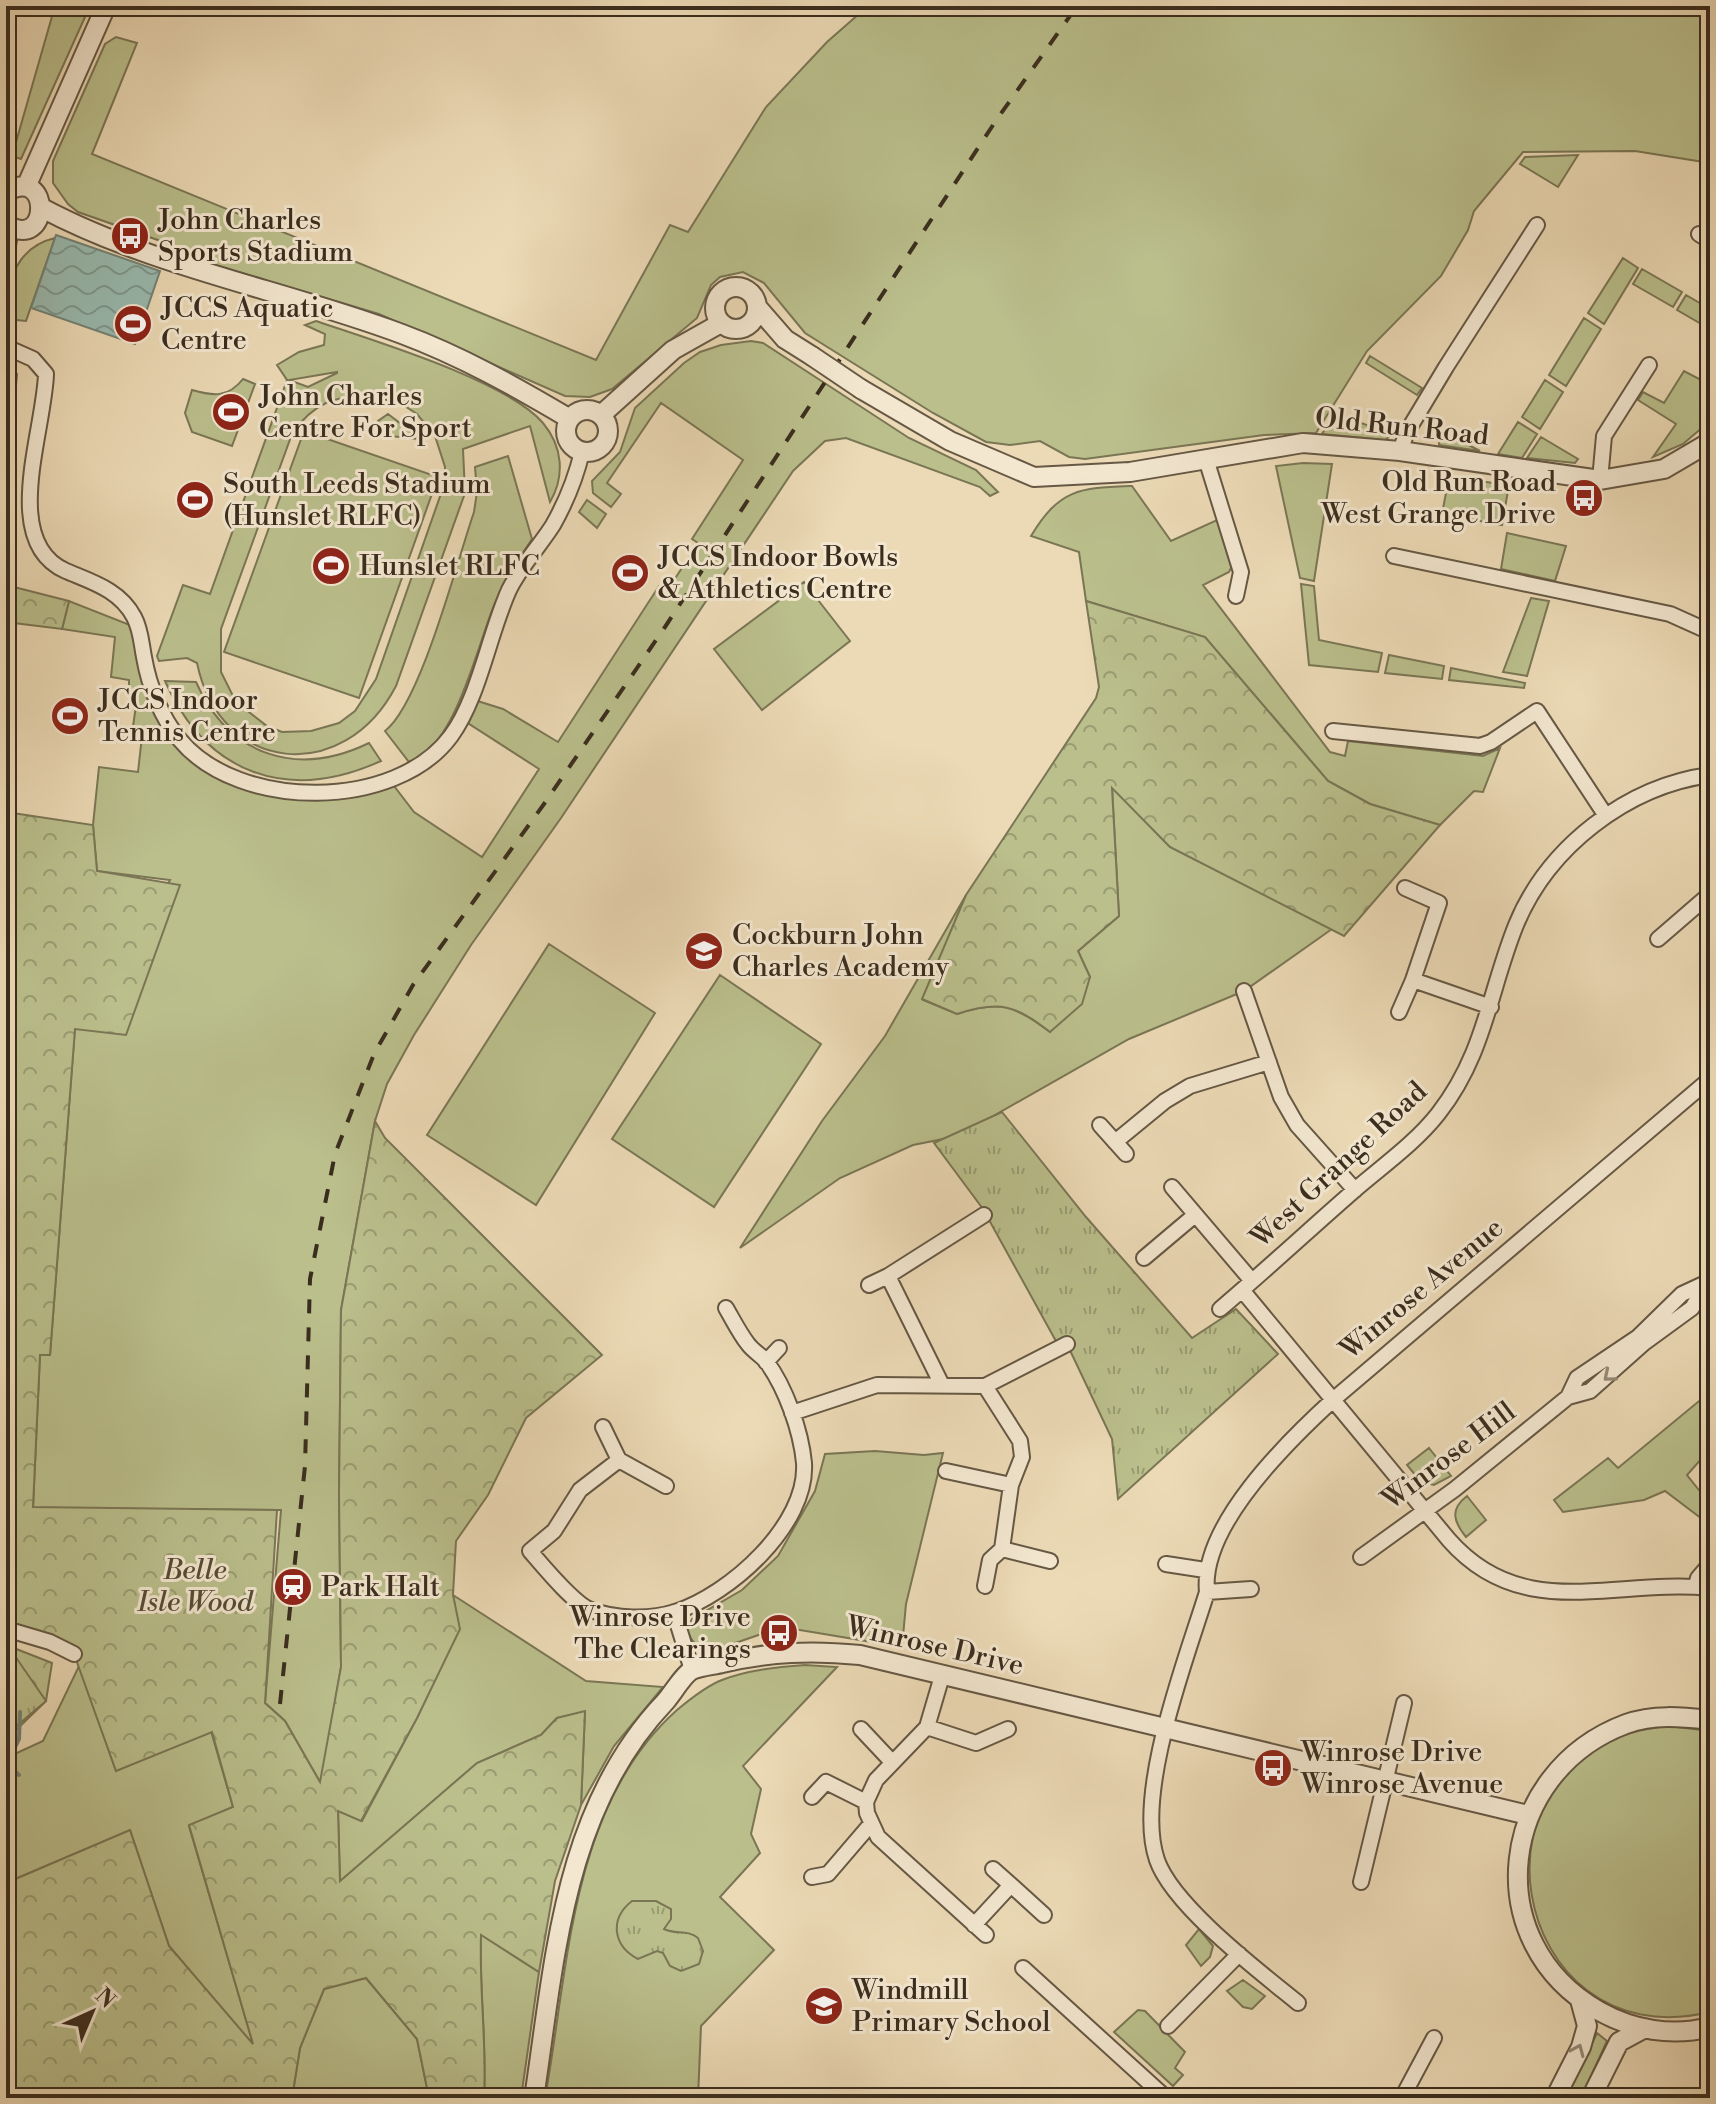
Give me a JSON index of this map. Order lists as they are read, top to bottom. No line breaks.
{"streets":{"street":["Old Run Road","West Grange Road","Winrose Avenue","Winrose Hill","Winrose Drive"]},"parks":["Belle Isle Wood"],"places":{"bus stop":["John Charles Sports Stadium","Old Run Road West Grange Drive","Winrose Drive The Clearings","Winrose Drive Winrose Avenue"],"sports":["JCCS Aquatic Centre","John Charles Centre For Sport","South Leeds Stadium (Hunslet RLFC)","Hunslet RLFC","JCCS Indoor Bowls & Athletics Centre","JCCS Indoor Tennis Centre"],"school or university":["Cockburn John Charles Academy","Windmill Primary School"],"station":["Park Halt"]},"north":"top right"}
